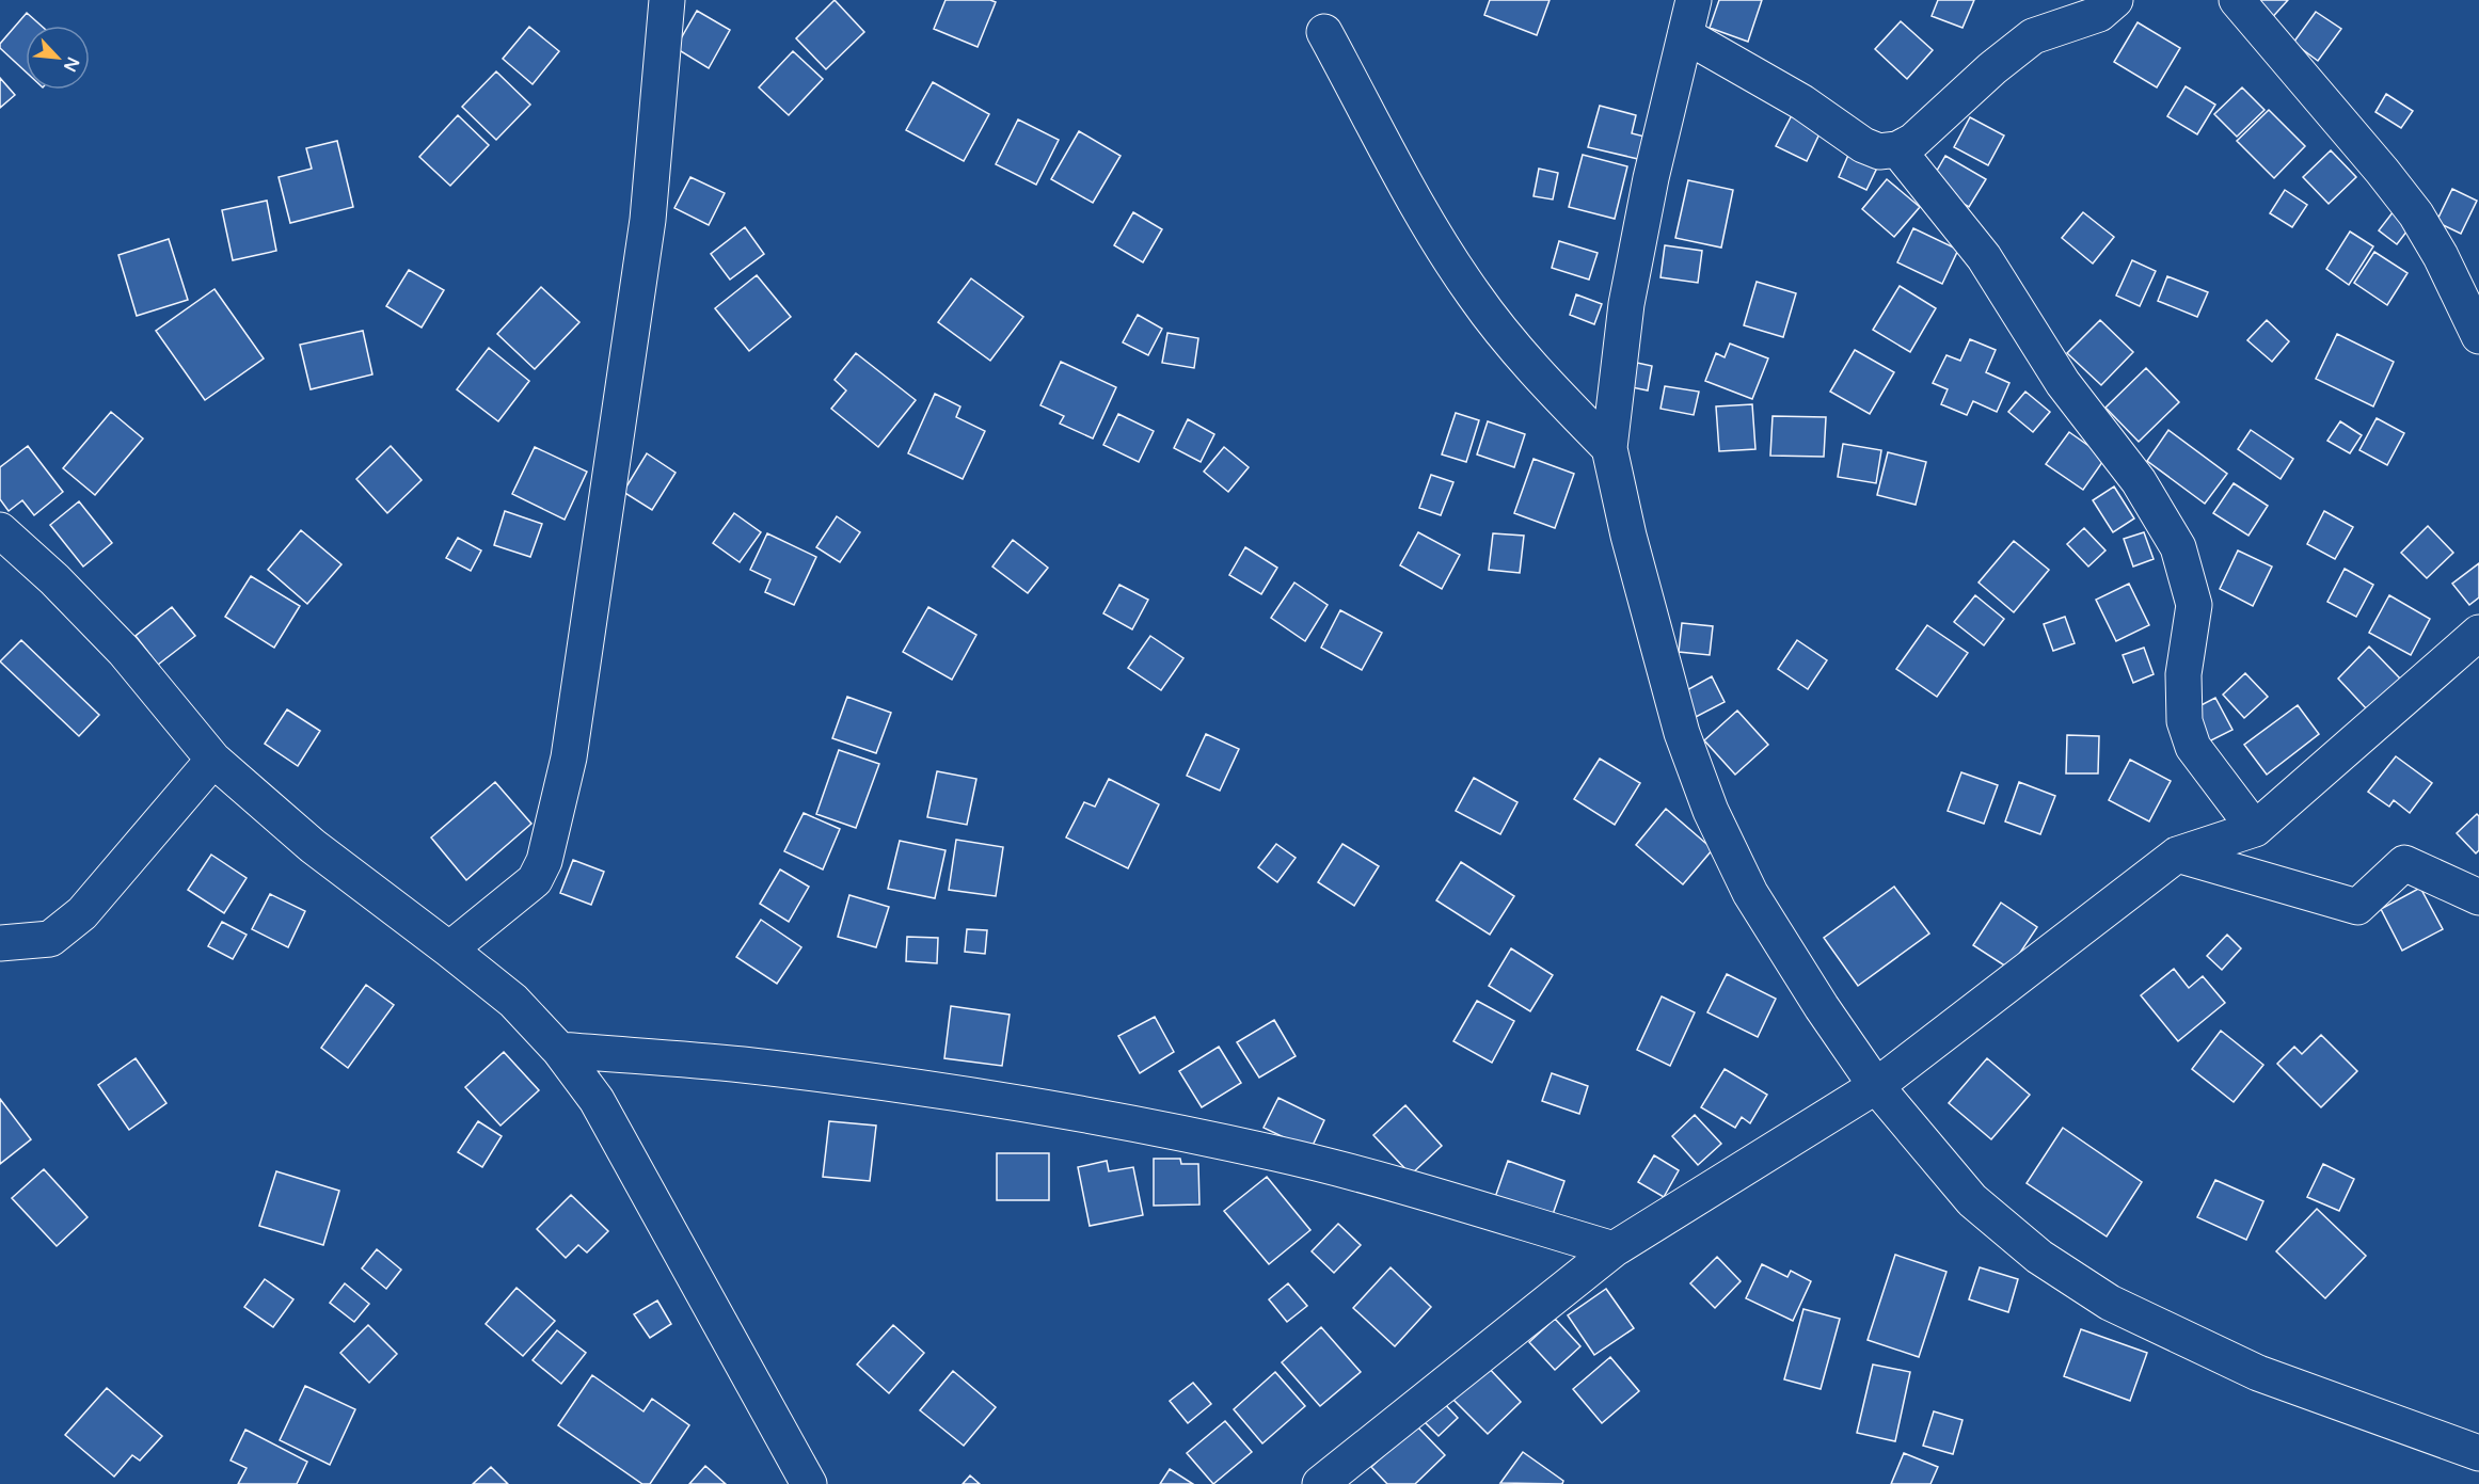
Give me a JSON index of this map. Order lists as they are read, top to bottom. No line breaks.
{"north":"bottom right"}
